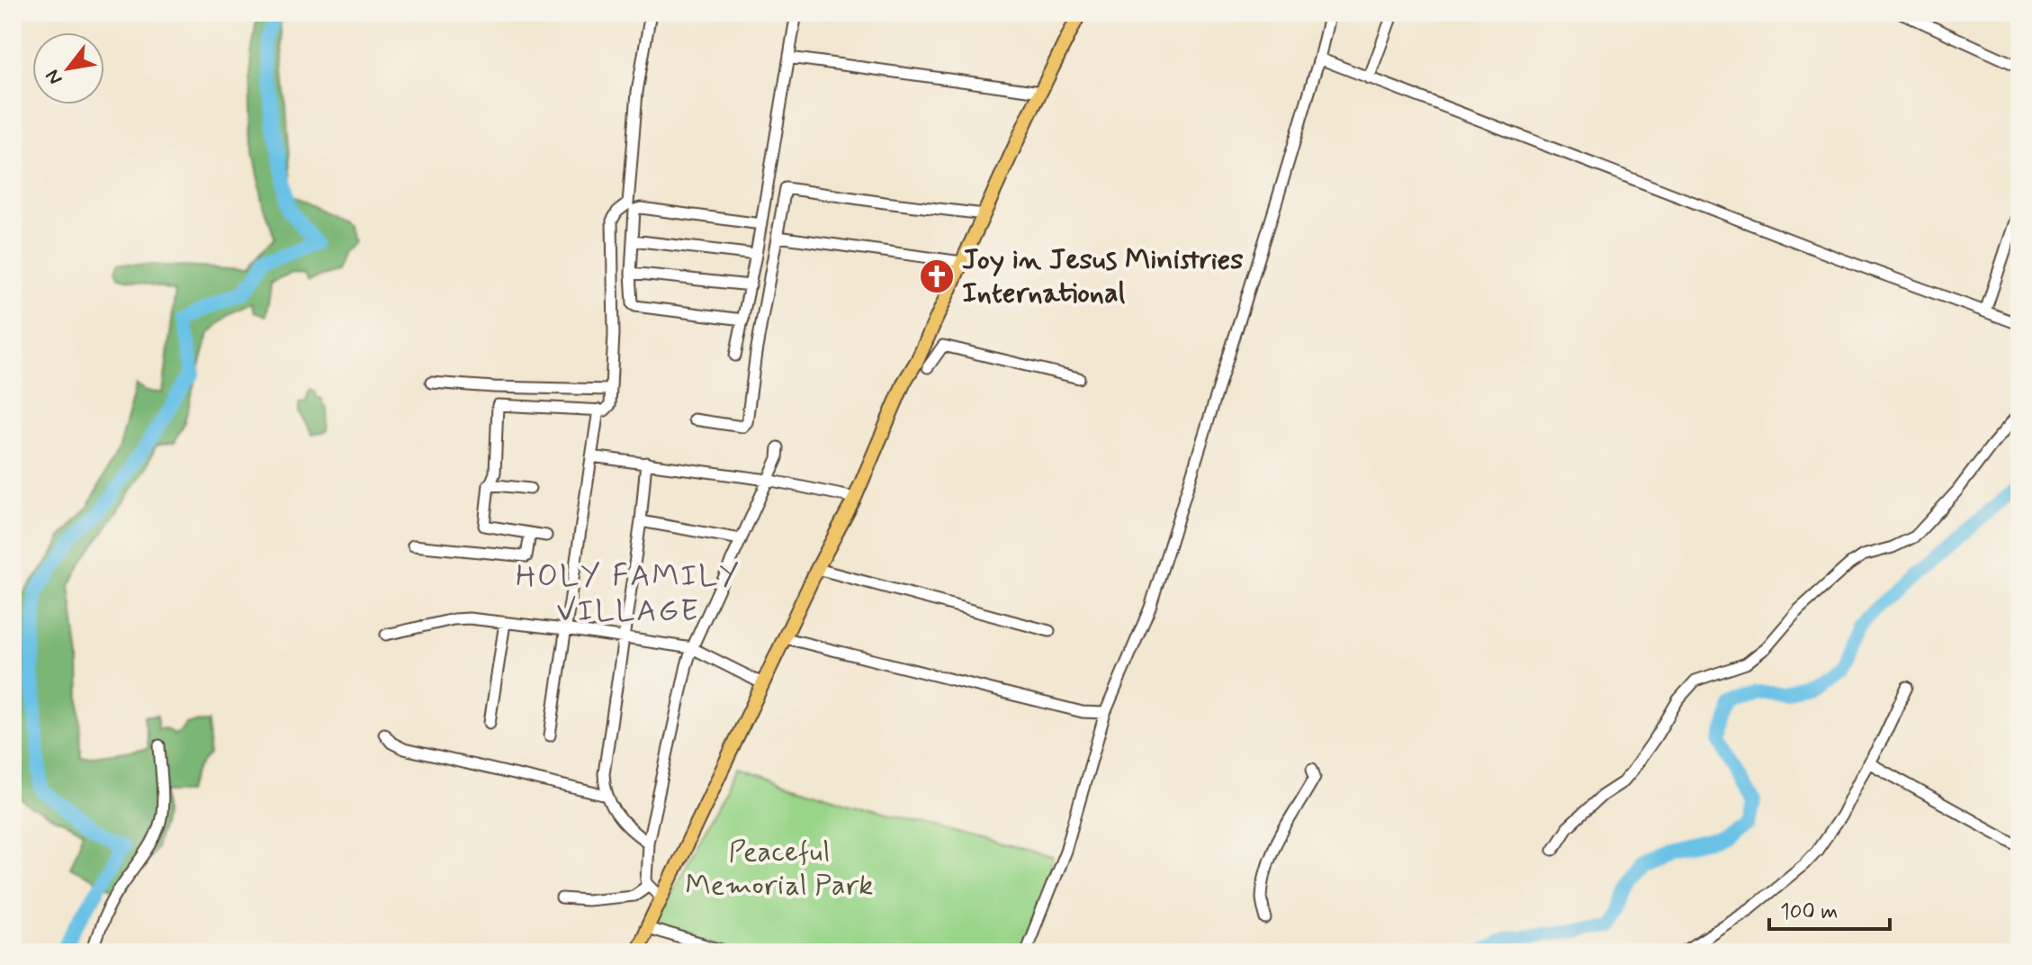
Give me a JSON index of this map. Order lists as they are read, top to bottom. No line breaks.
{"districts":["HOLY FAMILY VILLAGE"],"parks":["Peaceful Memorial Park"],"places":{"church":["Joy in Jesus Ministries International"]},"scale_bar":"100 m","north":"bottom left"}
